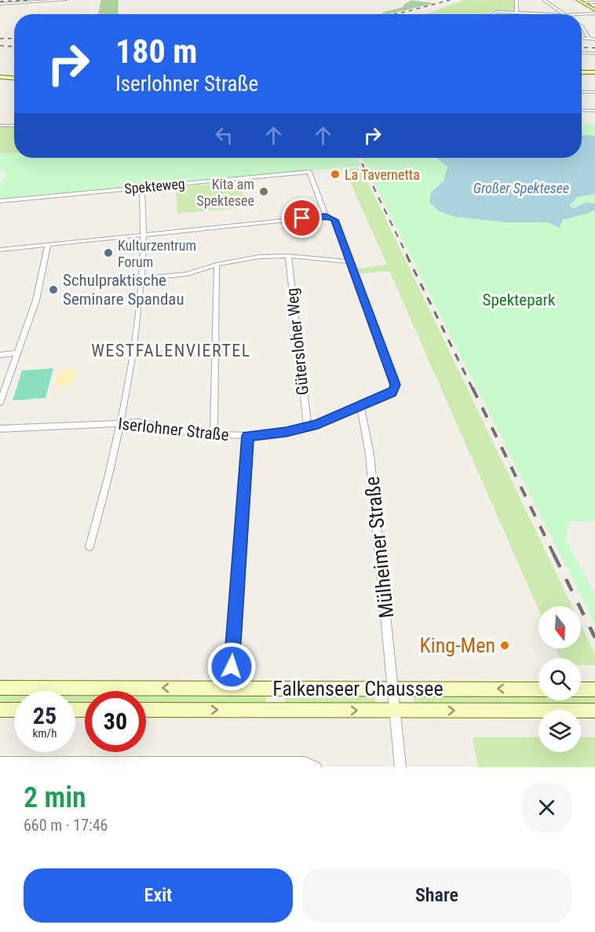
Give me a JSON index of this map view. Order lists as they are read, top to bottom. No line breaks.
{"streets":{"main road":["Falkenseer Chaussee"],"street":["Spekteweg","Gütersloher Weg","Iserlohner Straße","Mülheimer Straße"]},"crossings":[["Gütersloher Weg","Iserlohner Straße"],["Iserlohner Straße","Mülheimer Straße"],["Mülheimer Straße","Falkenseer Chaussee"]],"districts":["WESTFALENVIERTEL"],"water":["Großer Spektesee"],"parks":["Spektepark"],"places":["La Tavernetta","Kita am Spektesee","Kulturzentrum Forum","Schulpraktische Seminare Spandau","King-Men"],"north":"bottom","page":{"turn":["180 m","Iserlohner Straße"],"speed":"25 km/h","limit":"30","heading":["2 min","660 m · 17:46"],"buttons":["Exit","Share"]}}
